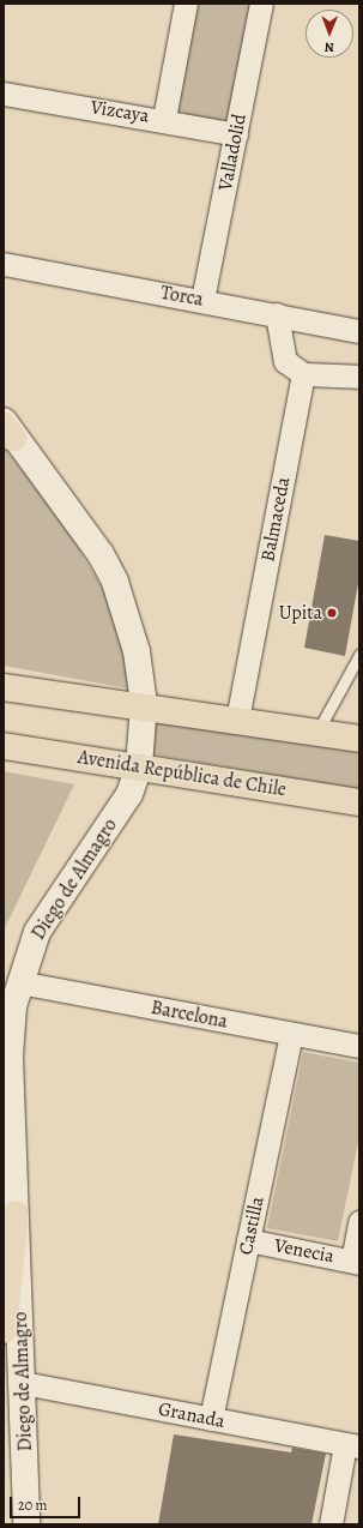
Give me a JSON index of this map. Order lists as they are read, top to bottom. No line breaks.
{"streets":{"main road":["Avenida República de Chile","Diego de Almagro"],"street":["Vizcaya","Valladolid","Torca","Balmaceda","Barcelona","Castilla","Venecia","Granada"]},"crossings":[["Vizcaya","Valladolid"],["Valladolid","Torca"],["Avenida República de Chile","Diego de Almagro"],["Diego de Almagro","Barcelona"],["Diego de Almagro","Granada"],["Barcelona","Castilla"],["Castilla","Venecia"],["Castilla","Granada"]],"places":["Upita"],"scale_bar":"20 m","north":"bottom"}
